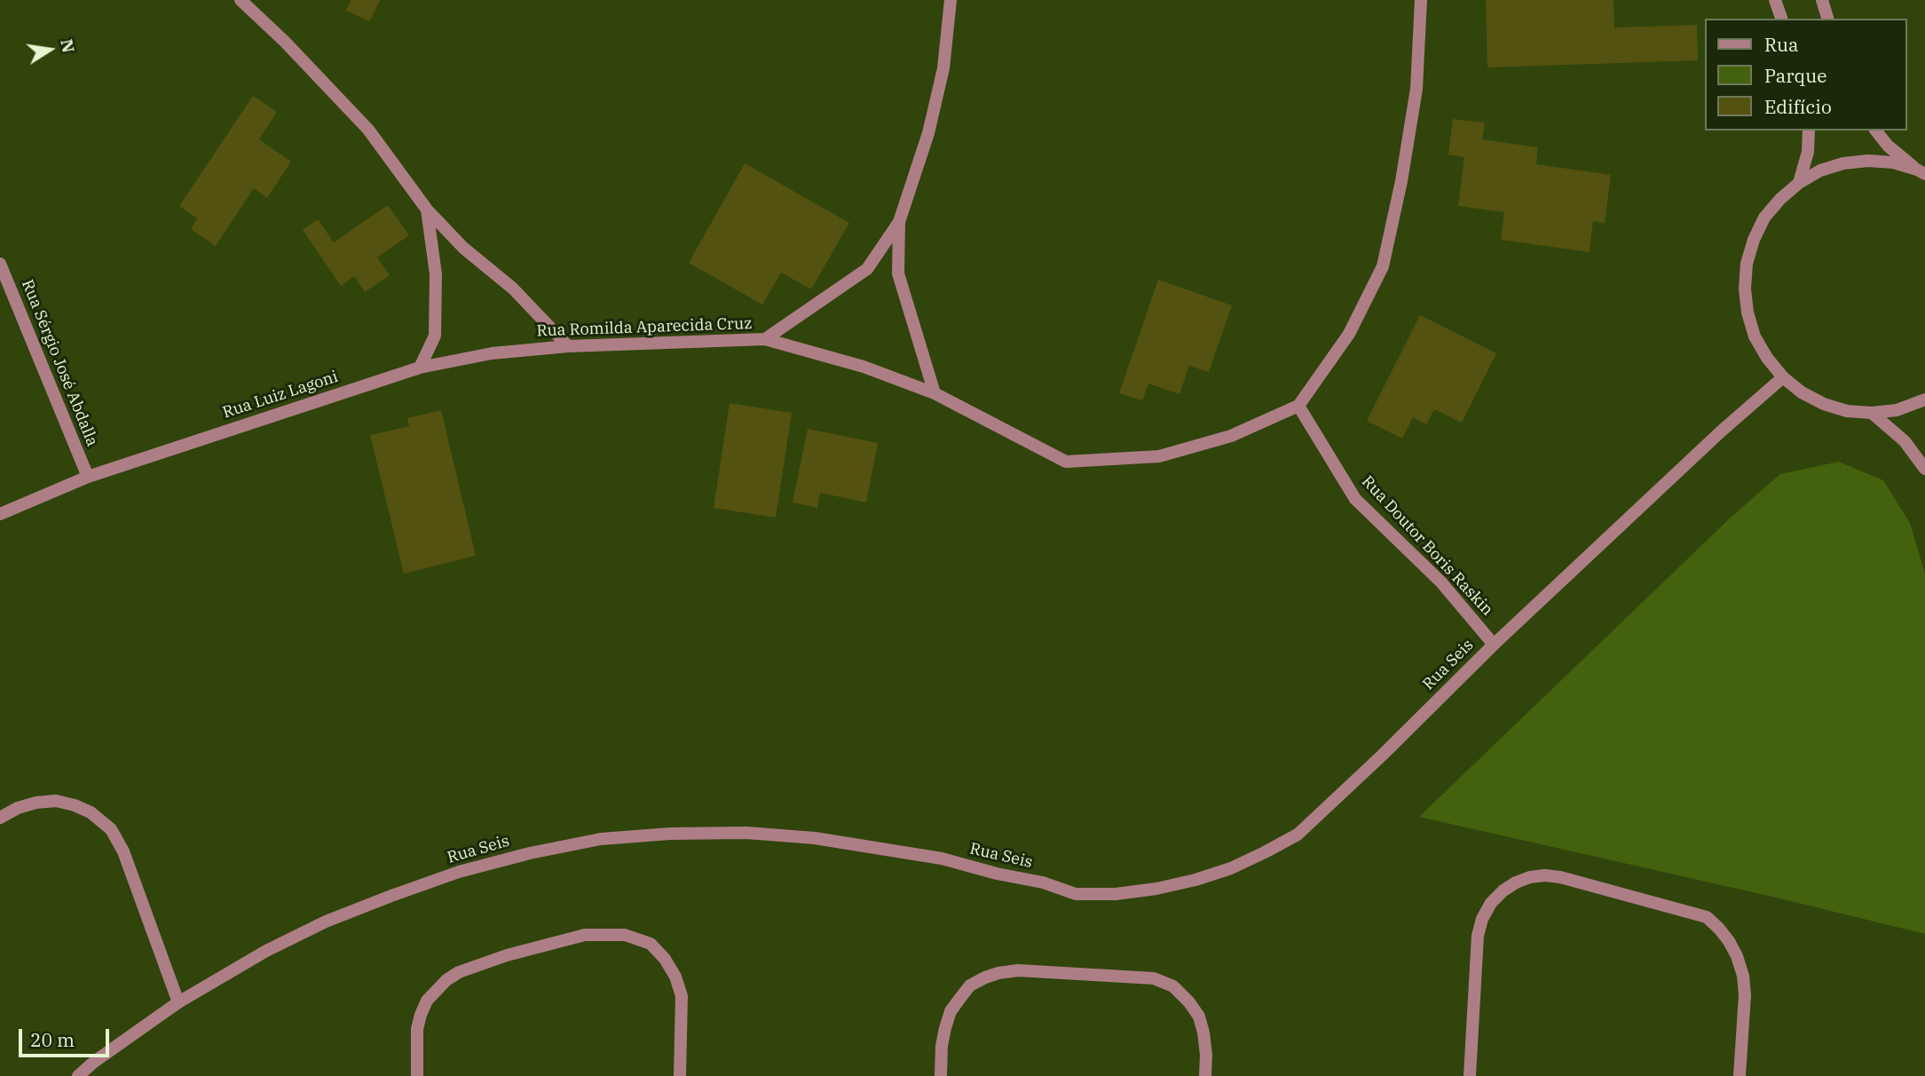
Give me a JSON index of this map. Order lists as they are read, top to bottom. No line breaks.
{"streets":{"street":["Rua Romilda Aparecida Cruz","Rua Sérgio José Abdalla","Rua Luiz Lagoni","Rua Doutor Boris Raskin","Rua Seis"]},"crossings":[["Rua Romilda Aparecida Cruz","Rua Luiz Lagoni"],["Rua Romilda Aparecida Cruz","Rua Doutor Boris Raskin"],["Rua Sérgio José Abdalla","Rua Luiz Lagoni"],["Rua Doutor Boris Raskin","Rua Seis"]],"legend":["Rua","Parque","Edifício"],"scale_bar":"20 m","north":"right"}
